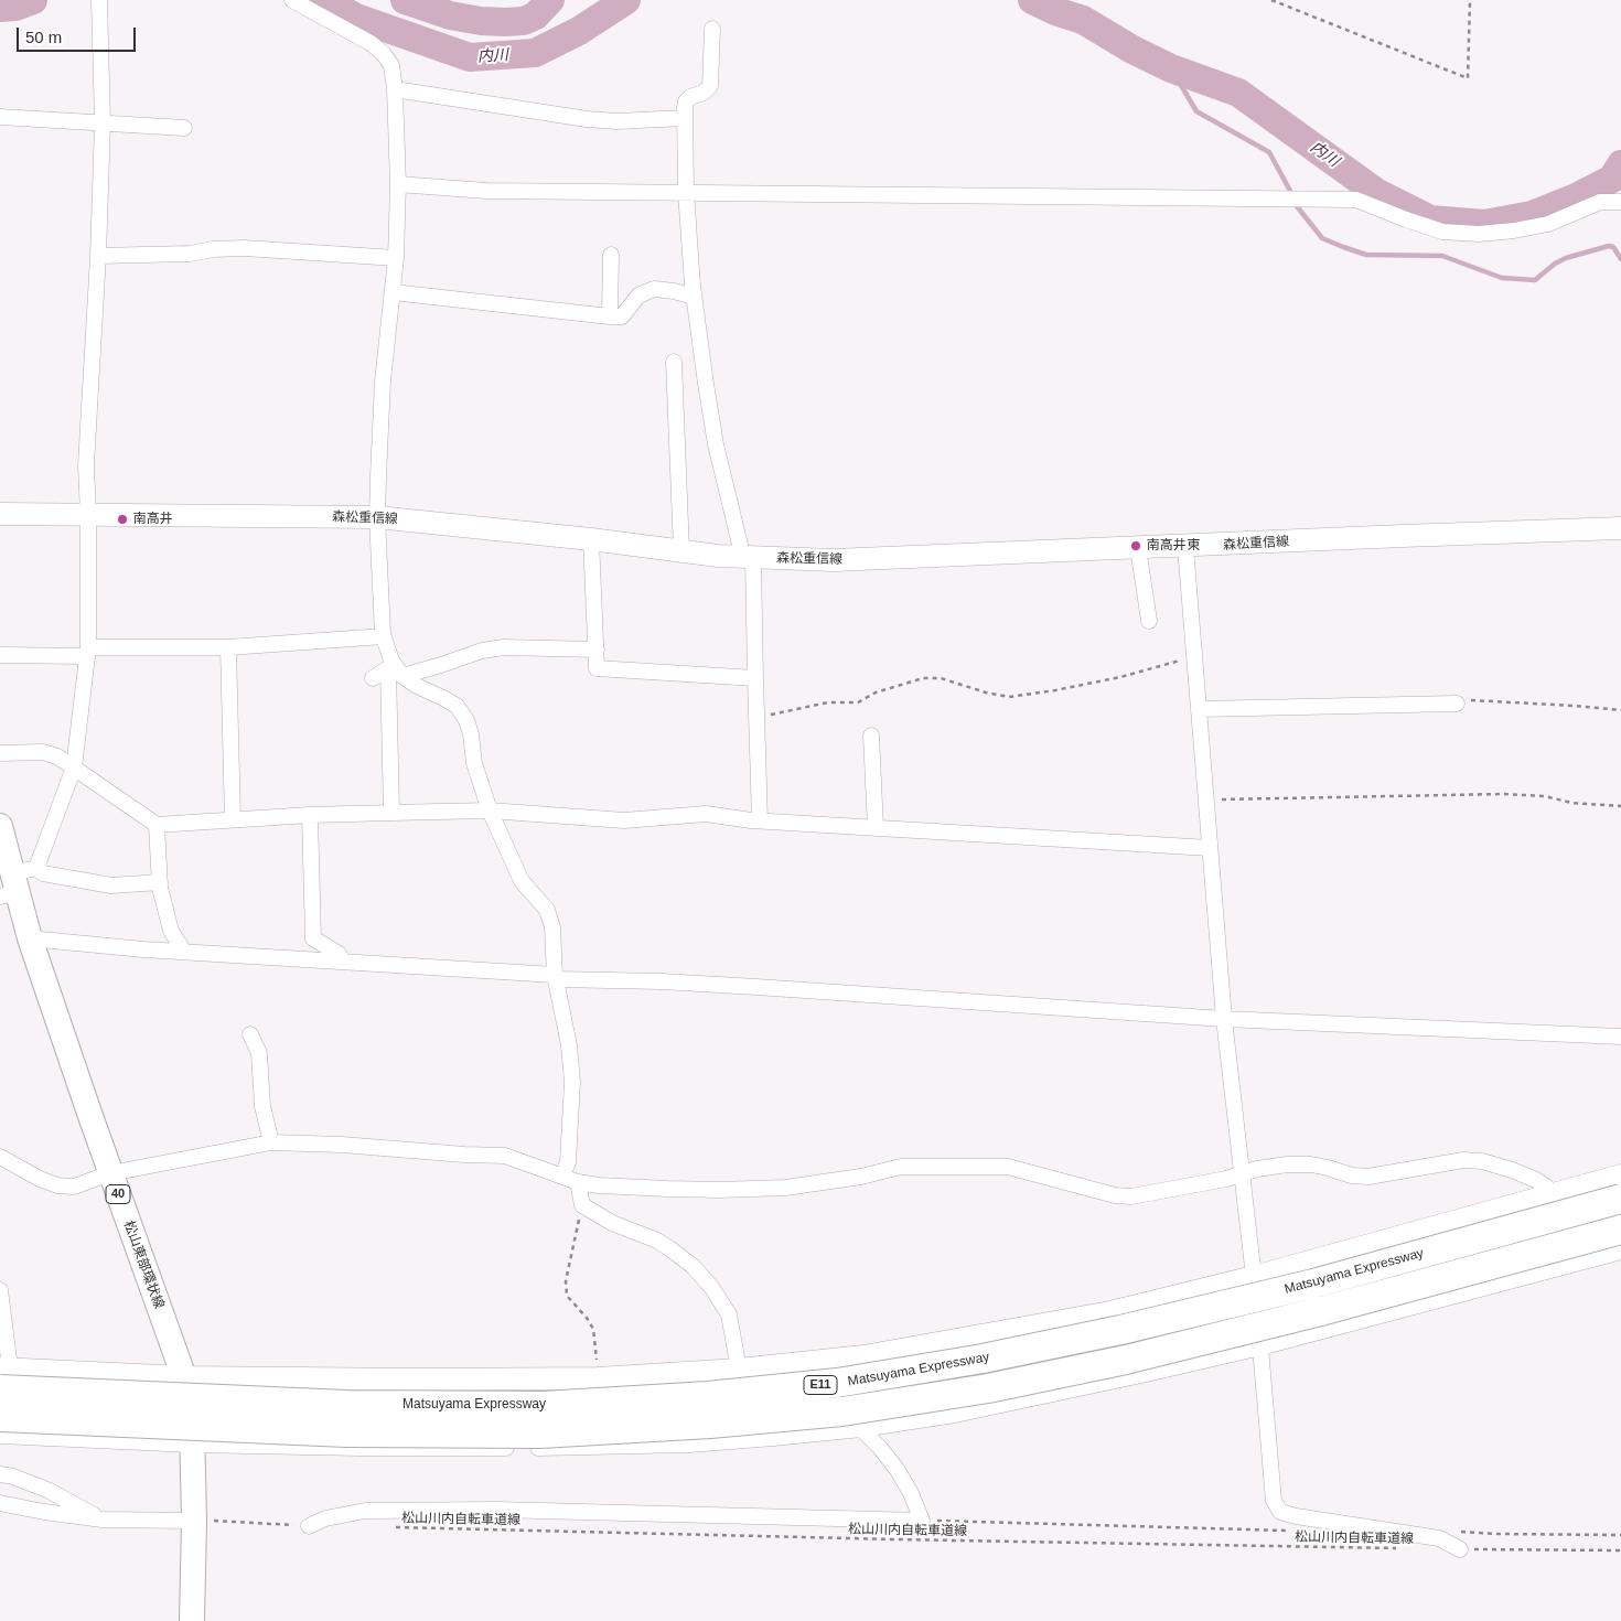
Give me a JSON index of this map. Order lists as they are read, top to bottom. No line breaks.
{"streets":{"highway":["Matsuyama Expressway","E11"],"main road":["40","松山東部環状線"],"street":["森松重信線"],"path":["松山川内自転車道線"]},"water":["内川"],"places":["南高井","南高井東"],"scale_bar":"50 m"}
